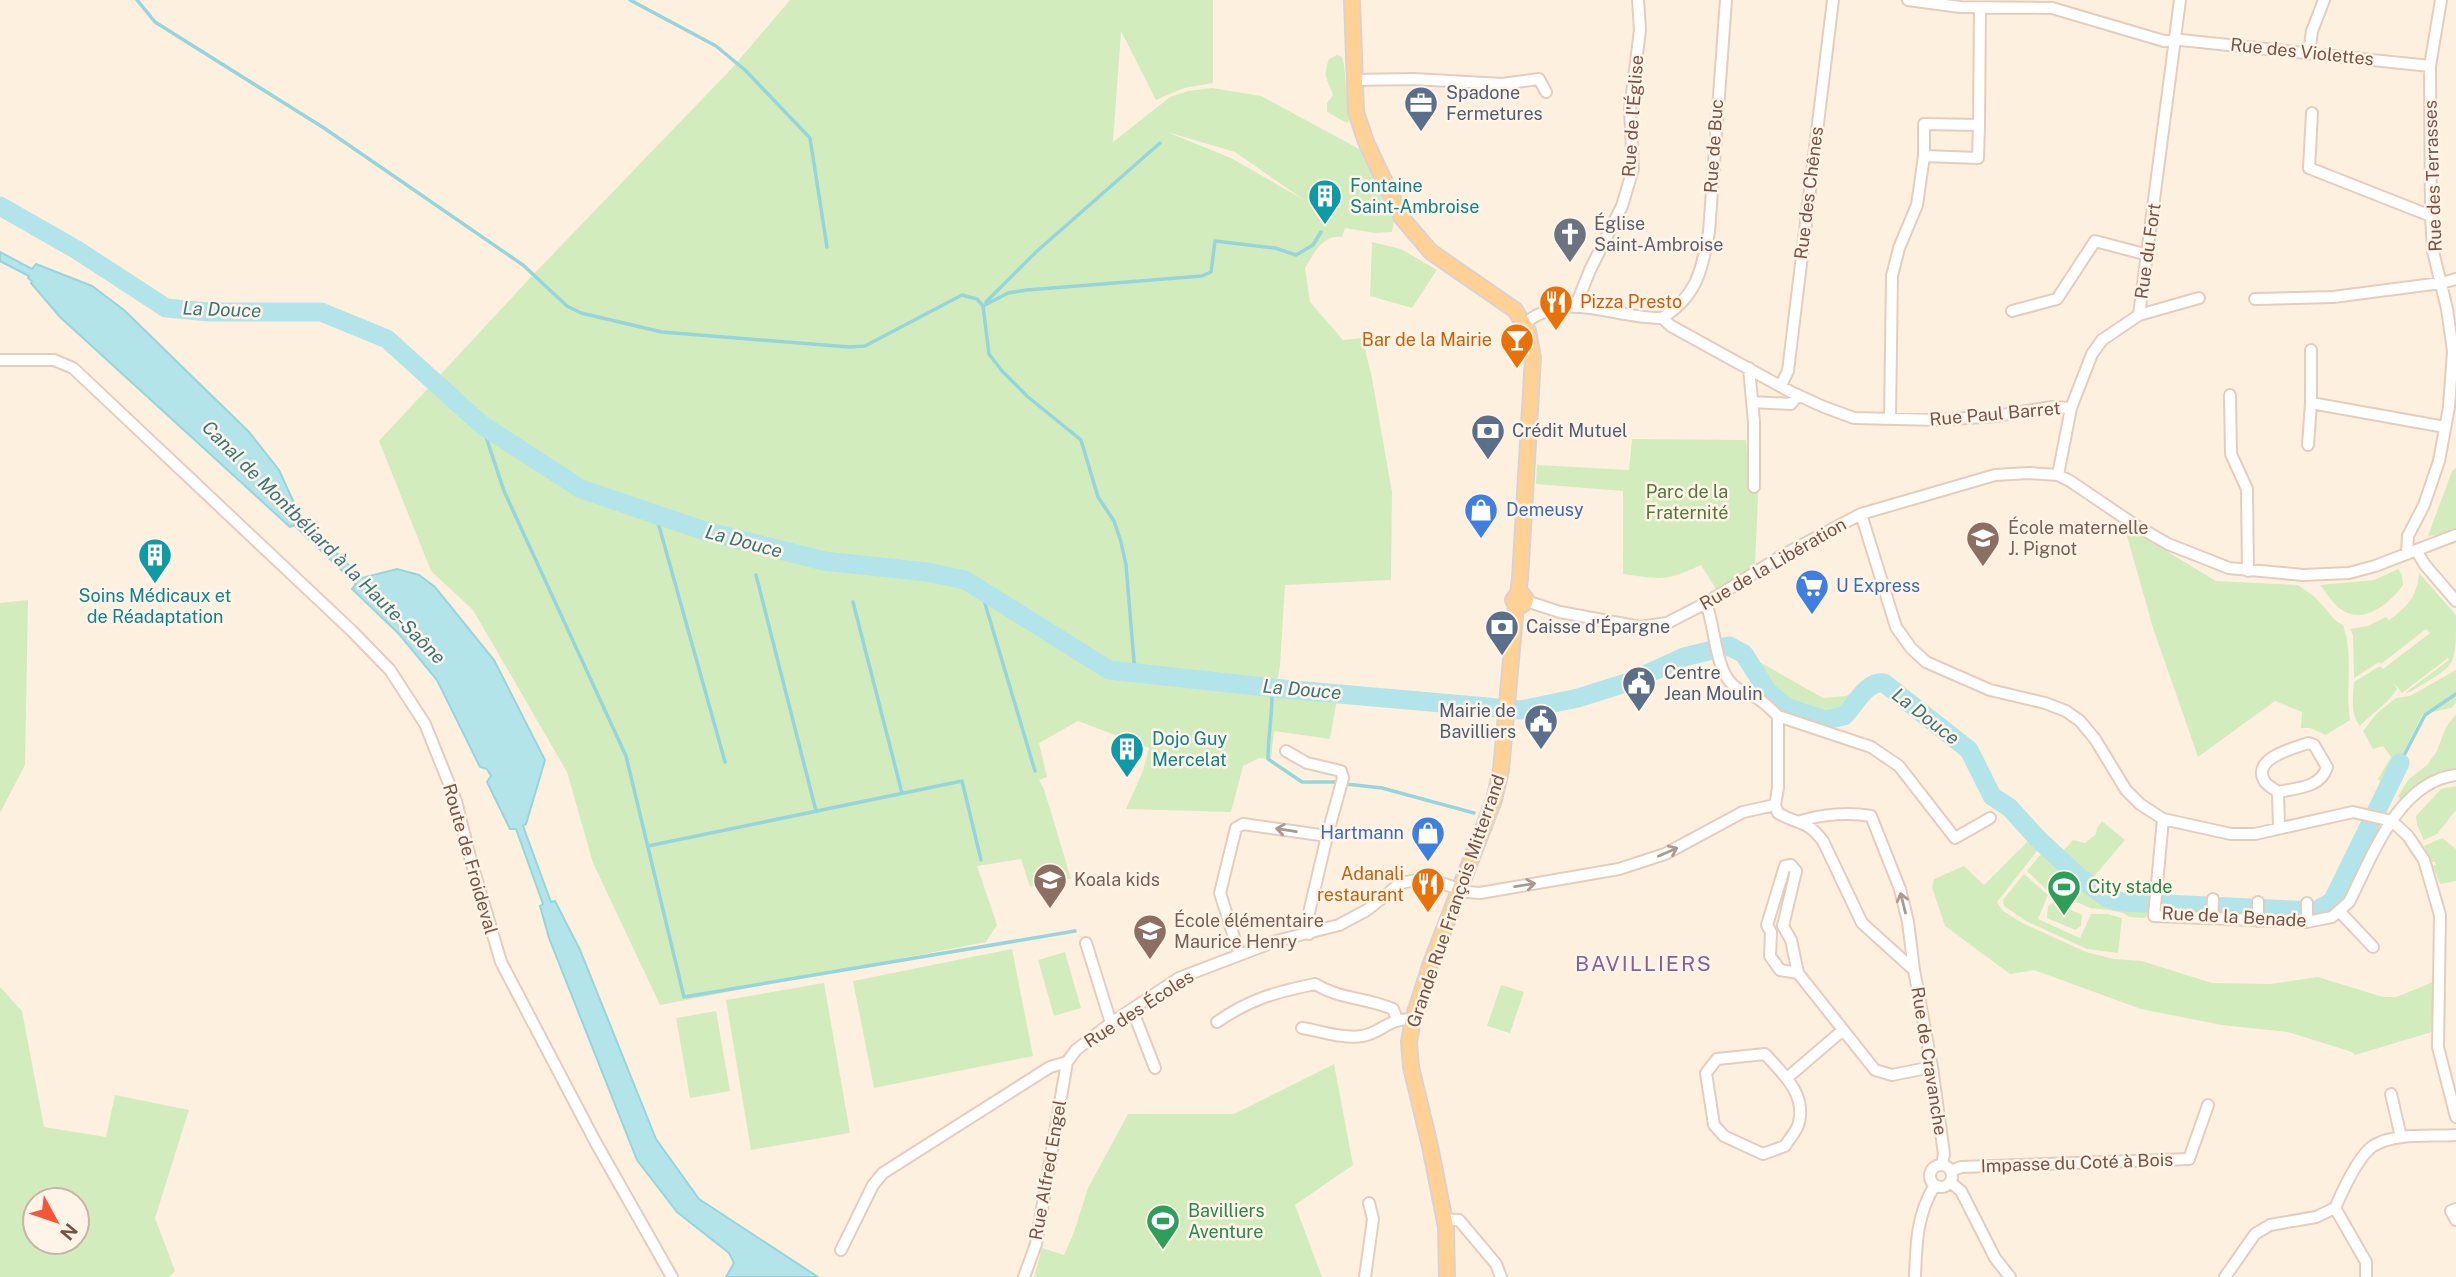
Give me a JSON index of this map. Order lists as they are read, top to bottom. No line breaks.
{"streets":{"main road":["Grande Rue François Mitterrand"],"street":["Rue des Violettes","Rue de l'Église","Rue de Buc","Rue des Terrasses","Rue des Chênes","Rue du Fort","Rue Paul Barret","Rue de la Libération","Route de Froideval","Rue de la Benade","Rue des Écoles","Rue de Cravanche","Impasse du Coté à Bois","Rue Alfred Engel"]},"crossings":[["Rue des Violettes","Rue des Terrasses"],["Rue des Violettes","Rue du Fort"],["Rue de Buc","Rue Paul Barret"],["Rue des Terrasses","Rue de la Libération"],["Rue des Chênes","Rue Paul Barret"],["Rue du Fort","Rue Paul Barret"],["Rue du Fort","Rue de la Libération"],["Rue de la Libération","Grande Rue François Mitterrand"],["Grande Rue François Mitterrand","Rue des Écoles"],["Rue des Écoles","Rue de Cravanche"],["Rue des Écoles","Rue Alfred Engel"],["Rue de Cravanche","Impasse du Coté à Bois"]],"districts":["BAVILLIERS"],"water":["La Douce","Canal de Montbéliard à la Haute-Saône"],"parks":["Parc de la Fraternité"],"places":{"office":["Spadone Fermetures"],"building":["Fontaine Saint-Ambroise","Soins Médicaux et de Réadaptation","Dojo Guy Mercelat"],"church":["Église Saint-Ambroise"],"restaurant":["Pizza Presto","Adanali restaurant"],"bar":["Bar de la Mairie"],"bank":["Crédit Mutuel","Caisse d'Épargne"],"shop":["Demeusy","Hartmann"],"school or university":["École maternelle J. Pignot","Koala kids","École élémentaire Maurice Henry"],"supermarket":["U Express"],"public building":["Centre Jean Moulin","Mairie de Bavilliers"],"sports":["City stade","Bavilliers Aventure"]},"north":"bottom right"}
